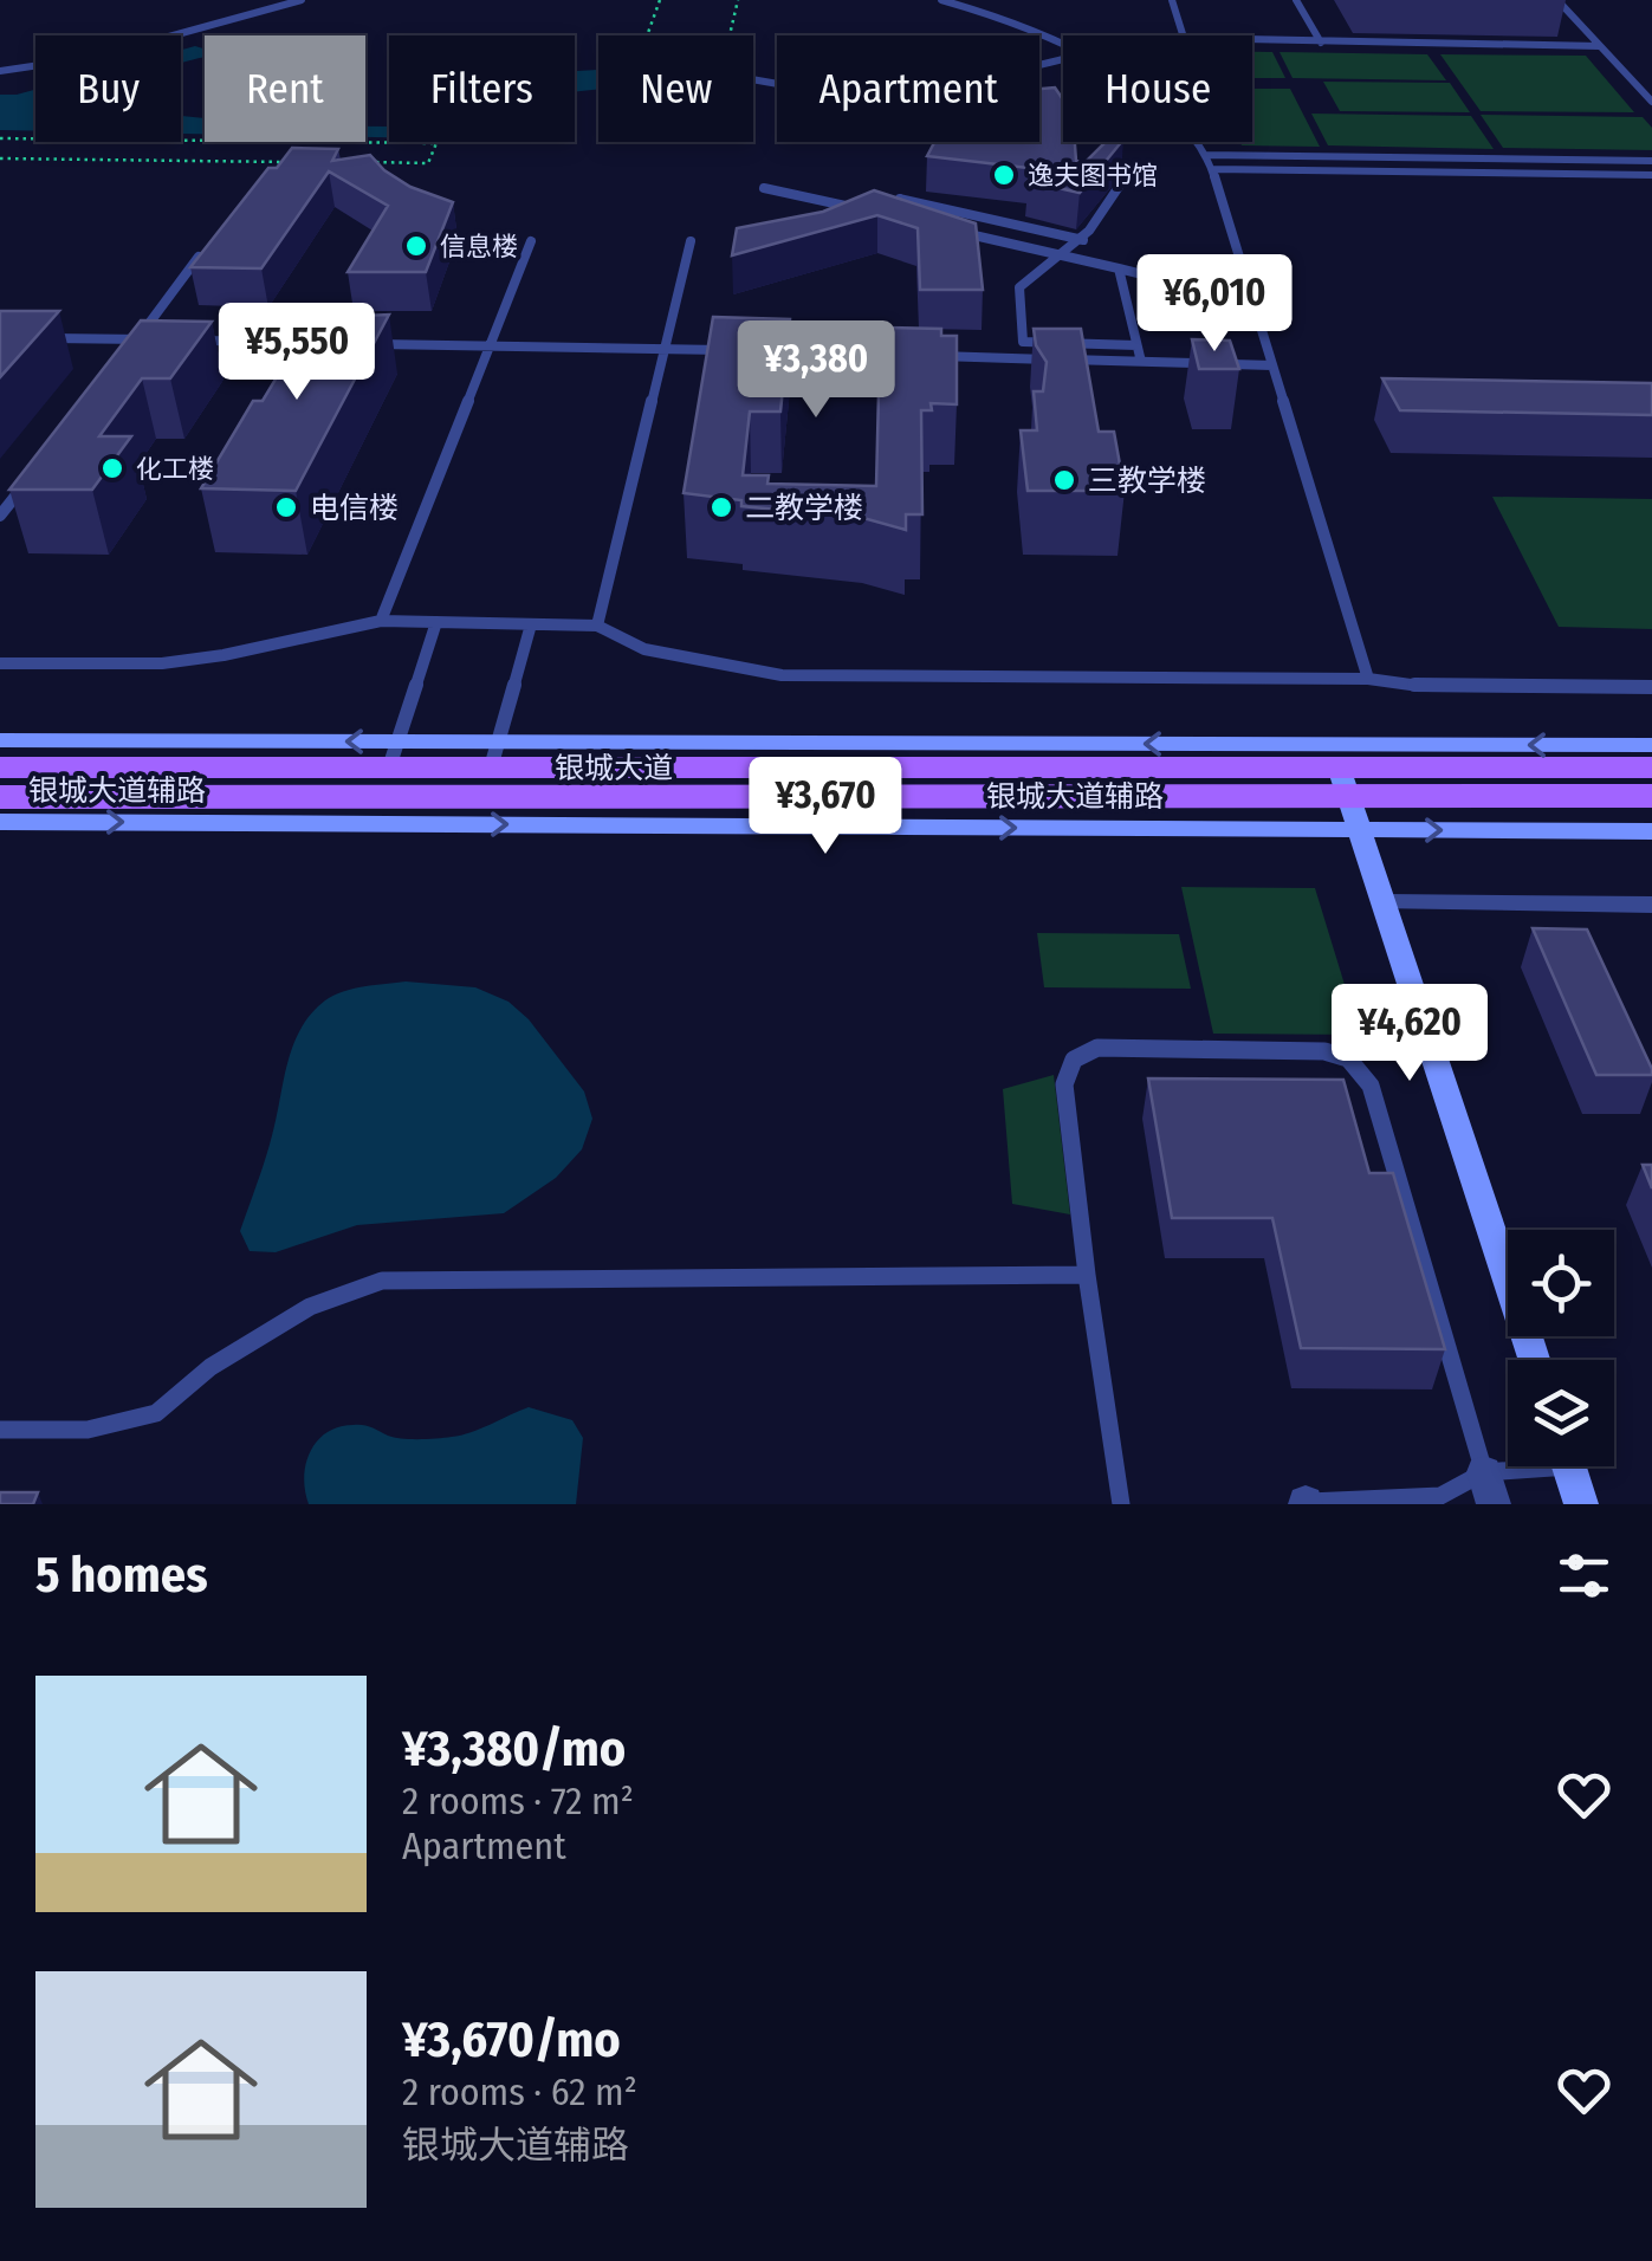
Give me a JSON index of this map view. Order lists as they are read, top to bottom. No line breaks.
{"streets":{"main road":["银城大道"],"street":["银城大道辅路"]},"crossings":[["银城大道","银城大道辅路"]],"places":["逸夫图书馆","信息楼","化工楼","三教学楼","电信楼","二教学楼"],"page":{"chip":["Buy","Rent","Filters","New","Apartment","House"],"price":["¥6,010","¥5,550","¥3,380","¥3,670","¥4,620"],"heading":"5 homes","list":[{"name":"¥3,380/mo","note":"2 rooms · 72 m² · Apartment"},{"name":"¥3,670/mo","note":"2 rooms · 62 m² · 银城大道辅路"}]}}
